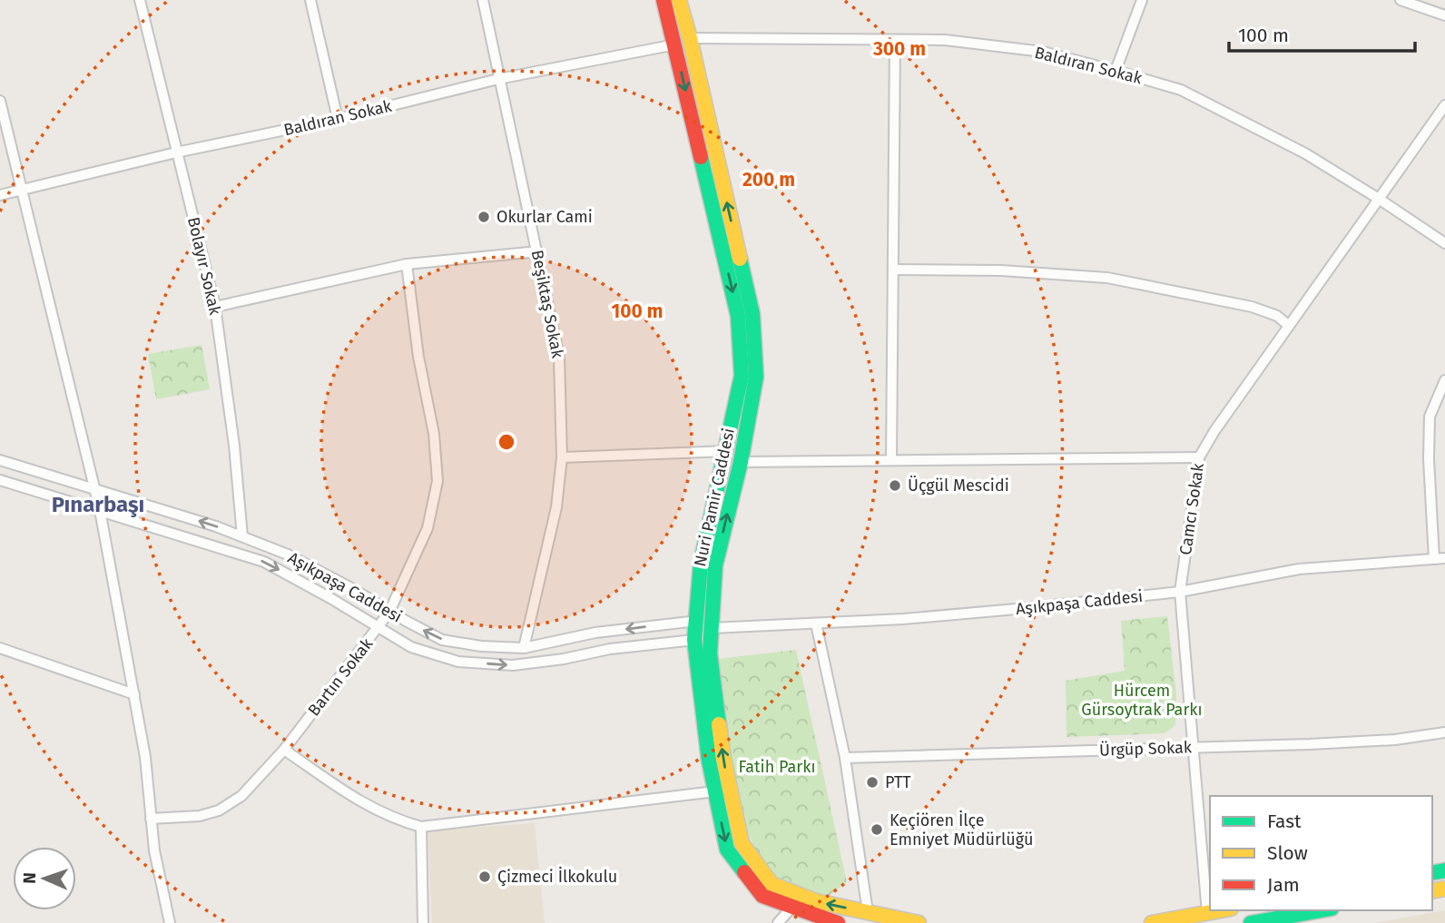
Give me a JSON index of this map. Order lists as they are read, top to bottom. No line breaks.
{"streets":{"main road":["Nuri Pamir Caddesi"],"street":["Baldıran Sokak","Bolayır Sokak","Beşiktaş Sokak","Camcı Sokak","Aşıkpaşa Caddesi","Bartın Sokak","Ürgüp Sokak"]},"crossings":[["Baldıran Sokak","Bolayır Sokak"],["Baldıran Sokak","Beşiktaş Sokak"],["Baldıran Sokak","Nuri Pamir Caddesi"],["Baldıran Sokak","Camcı Sokak"],["Bolayır Sokak","Aşıkpaşa Caddesi"],["Beşiktaş Sokak","Aşıkpaşa Caddesi"],["Nuri Pamir Caddesi","Aşıkpaşa Caddesi"],["Camcı Sokak","Aşıkpaşa Caddesi"],["Camcı Sokak","Ürgüp Sokak"],["Aşıkpaşa Caddesi","Bartın Sokak"]],"districts":["Pınarbaşı"],"parks":["Hürcem Gürsoytrak Parkı","Fatih Parkı"],"places":["Okurlar Cami","Üçgül Mescidi","PTT","Keçiören İlçe Emniyet Müdürlüğü","Çizmeci İlkokulu"],"legend":["Fast","Slow","Jam"],"scale_bar":"100 m","north":"left","rings":["300 m","200 m","100 m"]}
